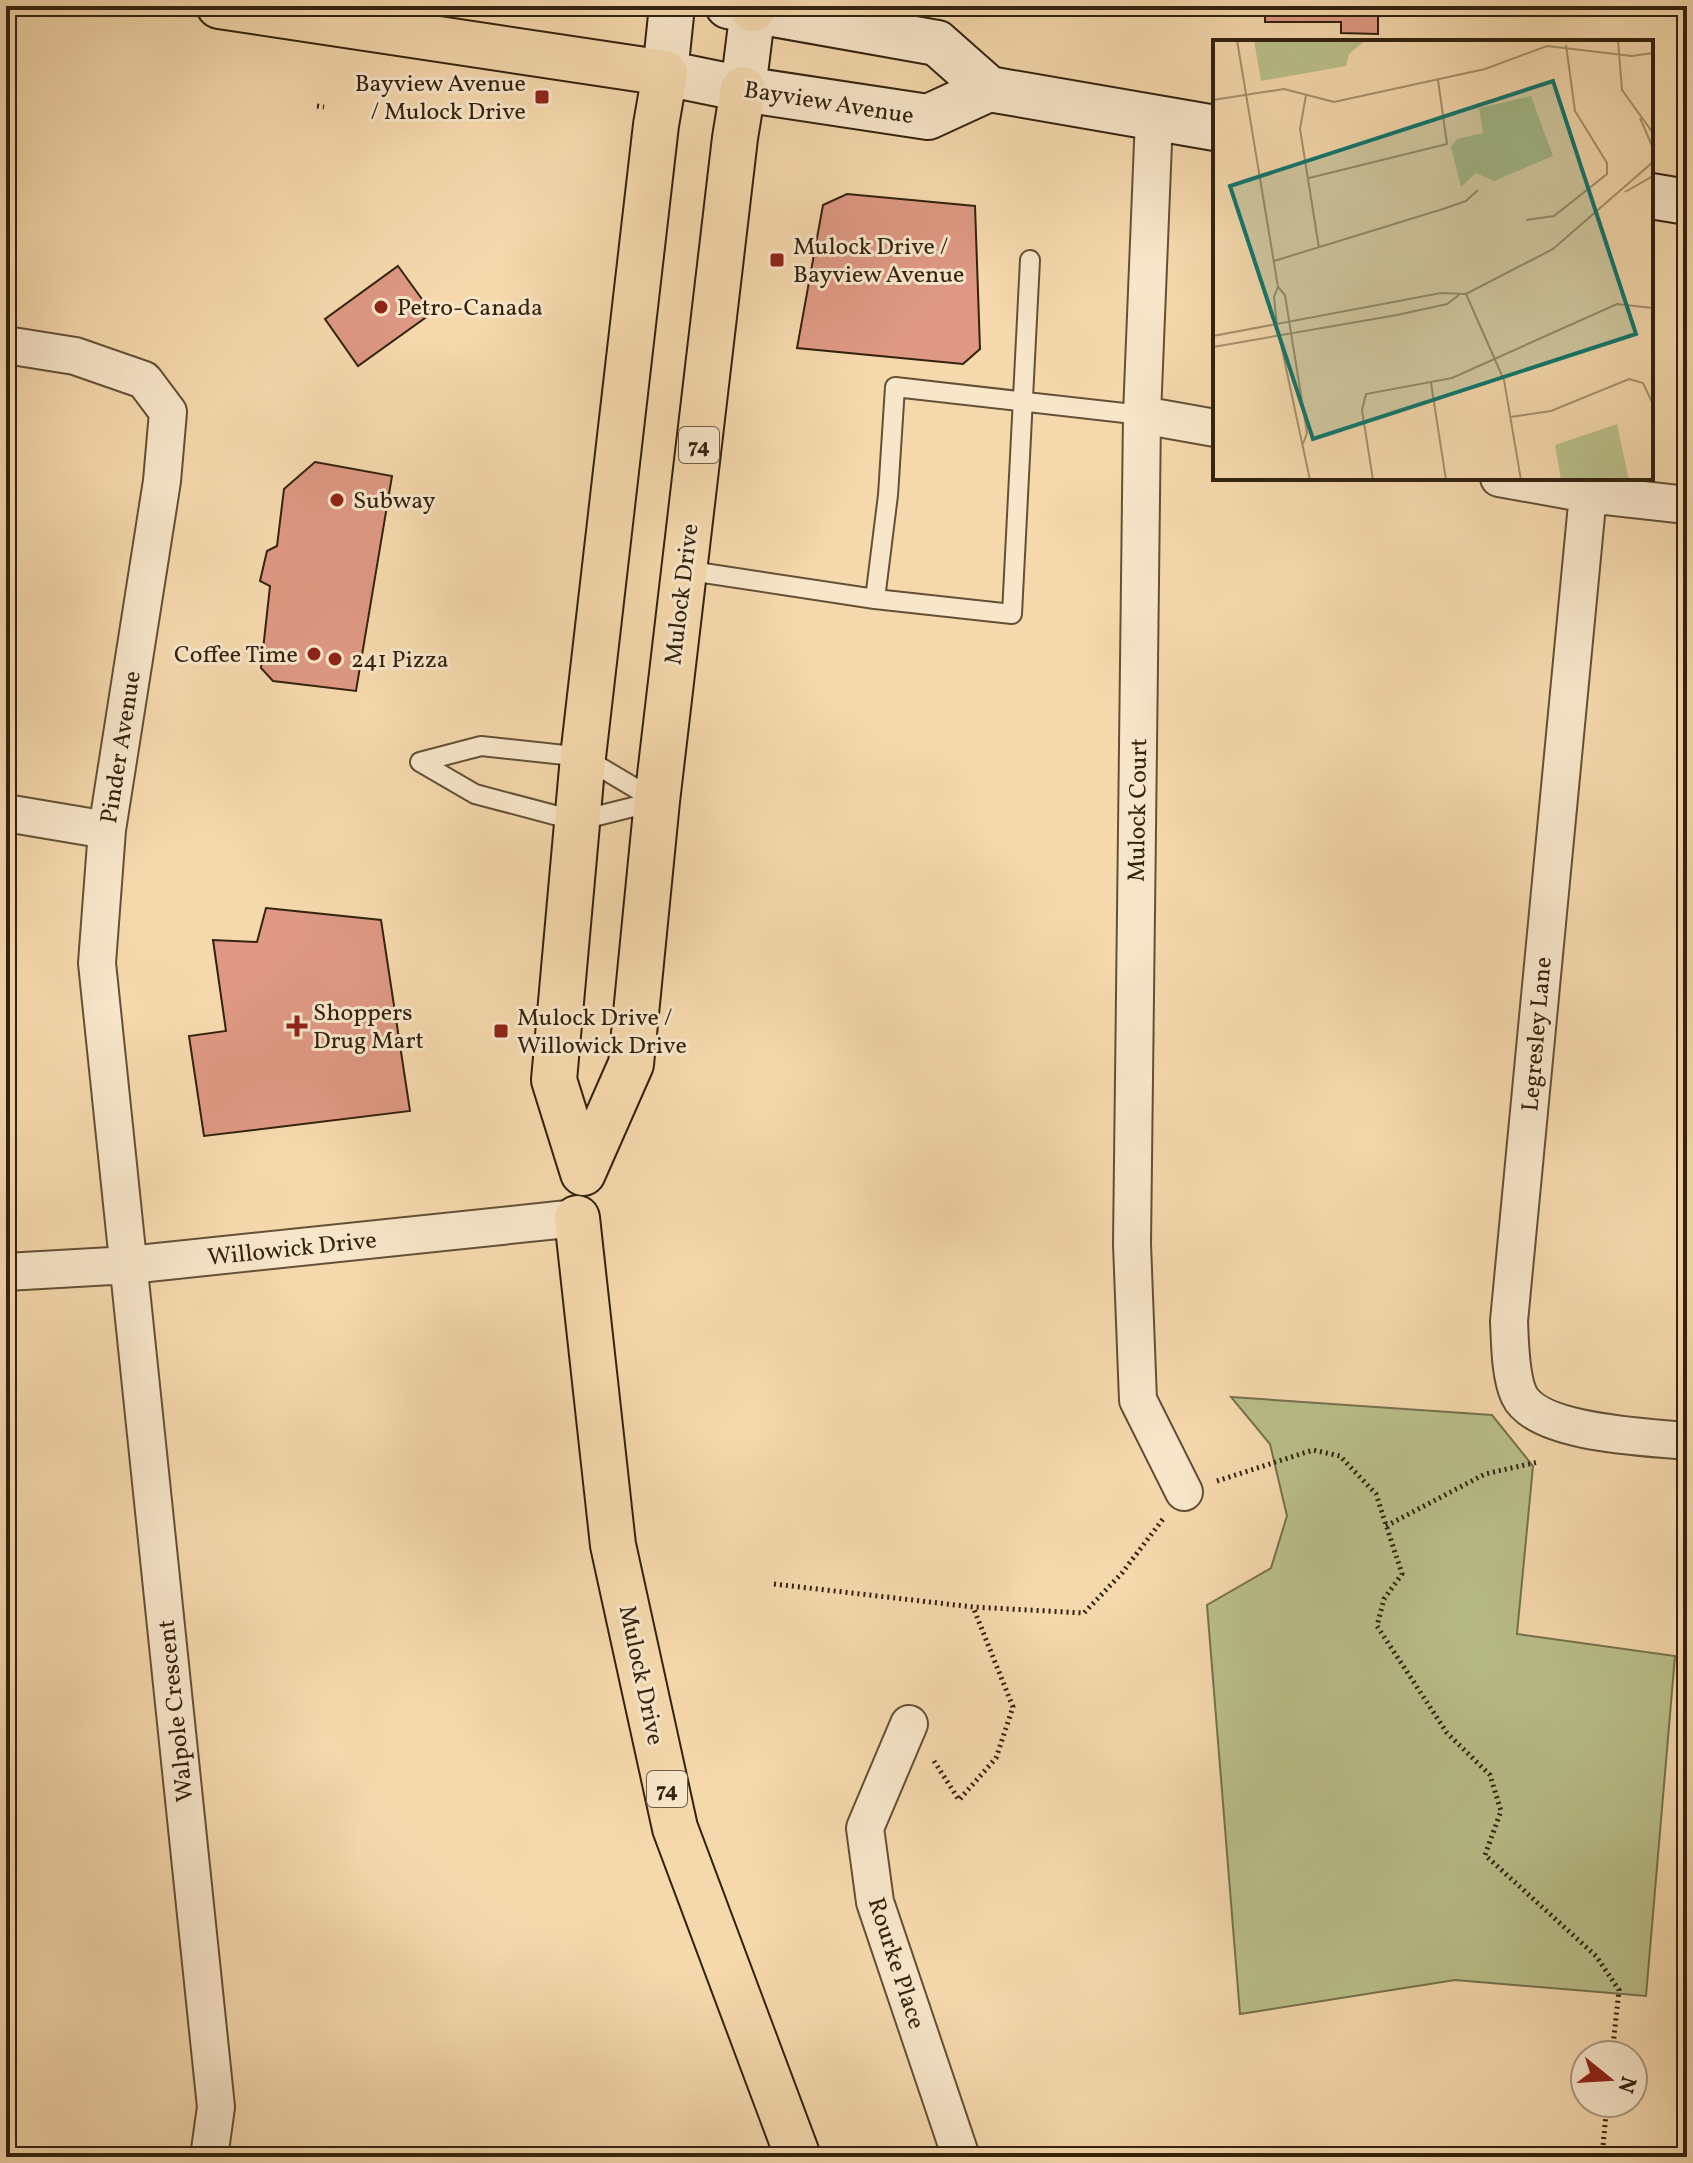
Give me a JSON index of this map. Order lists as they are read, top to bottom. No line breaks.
{"streets":{"main road":["Bayview Avenue","74","Mulock Drive"],"street":["Pinder Avenue","Mulock Court","Legresley Lane","Willowick Drive","Walpole Crescent","Rourke Place"]},"crossings":[["Bayview Avenue","Mulock Drive"],["Mulock Drive","Willowick Drive"],["Pinder Avenue","Willowick Drive"],["Pinder Avenue","Walpole Crescent"],["Willowick Drive","Walpole Crescent"]],"places":{"transit":["Bayview Avenue / Mulock Drive","Mulock Drive / Bayview Avenue","Mulock Drive / Willowick Drive"],"other":["Petro-Canada","Subway","Coffee Time","241 Pizza"],"health":["Shoppers Drug Mart"]},"north":"right"}
